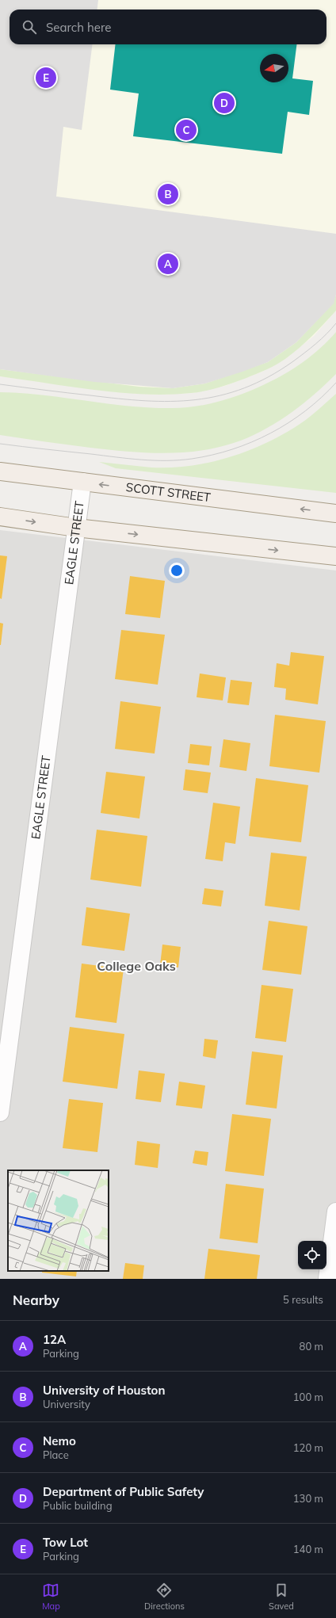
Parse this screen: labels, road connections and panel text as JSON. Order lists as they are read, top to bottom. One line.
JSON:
{"streets":{"main road":["SCOTT STREET"],"street":["EAGLE STREET"]},"crossings":[["SCOTT STREET","EAGLE STREET"]],"districts":["College Oaks"],"north":"left","page":{"search":"Search here","pins":["E","D","C","B","A"],"heading":["Nearby","5 results"],"list":[{"mark":"A","name":"12A","note":"Parking","value":"80 m"},{"mark":"B","name":"University of Houston","note":"University","value":"100 m"},{"mark":"C","name":"Nemo","note":"Place","value":"120 m"},{"mark":"D","name":"Department of Public Safety","note":"Public building","value":"130 m"},{"mark":"E","name":"Tow Lot","note":"Parking","value":"140 m"}],"nav":["Map","Directions","Saved"]}}
